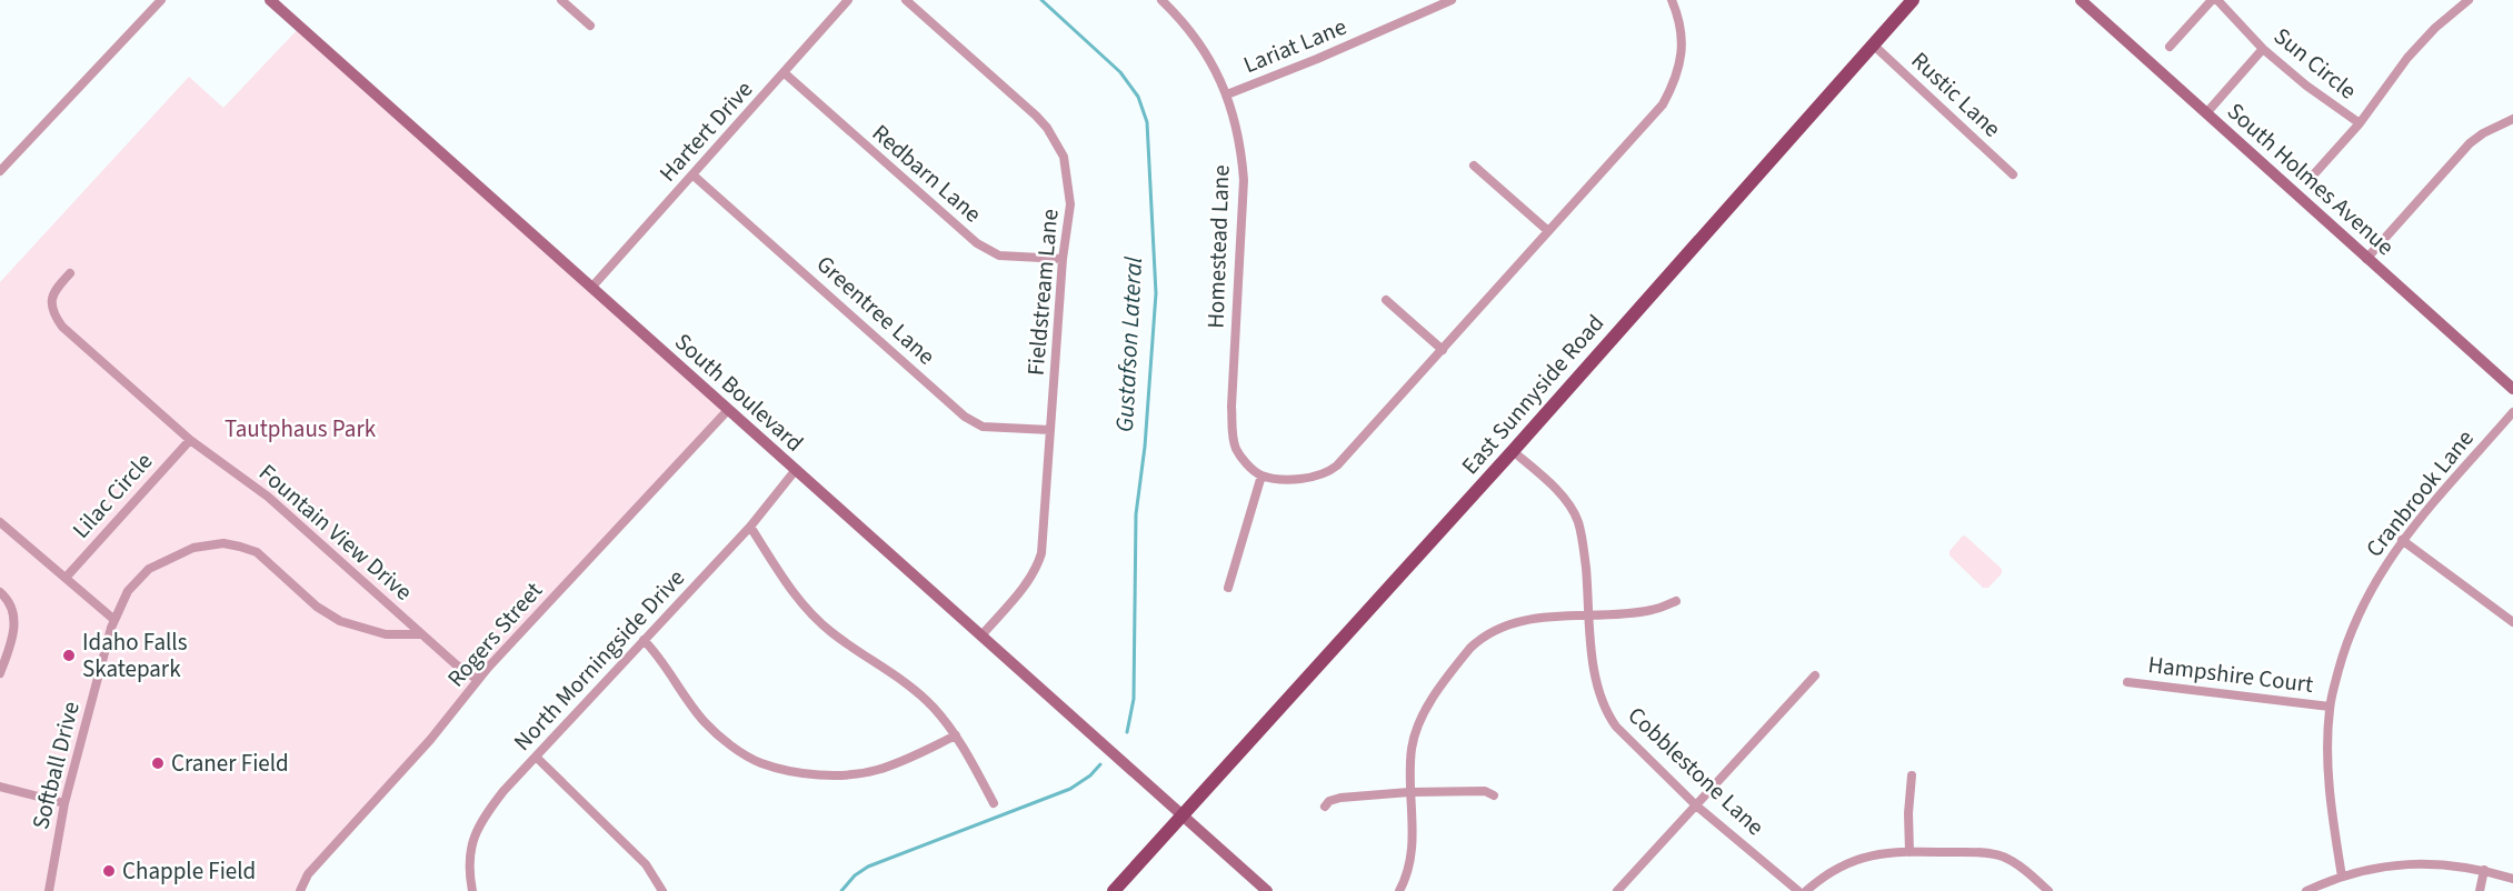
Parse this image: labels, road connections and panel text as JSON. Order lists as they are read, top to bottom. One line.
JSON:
{"streets":{"main road":["East Sunnyside Road"],"street":["Lariat Lane","Sun Circle","Rustic Lane","Hartert Drive","Redbarn Lane","South Holmes Avenue","Homestead Lane","Fieldstream Lane","Greentree Lane","South Boulevard","Cranbrook Lane","Lilac Circle","Fountain View Drive","Rogers Street","North Morningside Drive","Hampshire Court","Softball Drive","Cobblestone Lane"]},"crossings":[["Lariat Lane","Homestead Lane"],["Rustic Lane","East Sunnyside Road"],["Hartert Drive","Redbarn Lane"],["Hartert Drive","Greentree Lane"],["Hartert Drive","South Boulevard"],["Redbarn Lane","Fieldstream Lane"],["Fieldstream Lane","Greentree Lane"],["Fieldstream Lane","South Boulevard"],["South Boulevard","East Sunnyside Road"],["South Boulevard","Rogers Street"],["South Boulevard","North Morningside Drive"],["East Sunnyside Road","Cobblestone Lane"],["Cranbrook Lane","Hampshire Court"],["Lilac Circle","Fountain View Drive"],["Fountain View Drive","Rogers Street"],["Fountain View Drive","Softball Drive"]],"water":["Gustafson Lateral"],"parks":["Tautphaus Park"],"places":["Idaho Falls Skatepark","Craner Field","Chapple Field"]}
